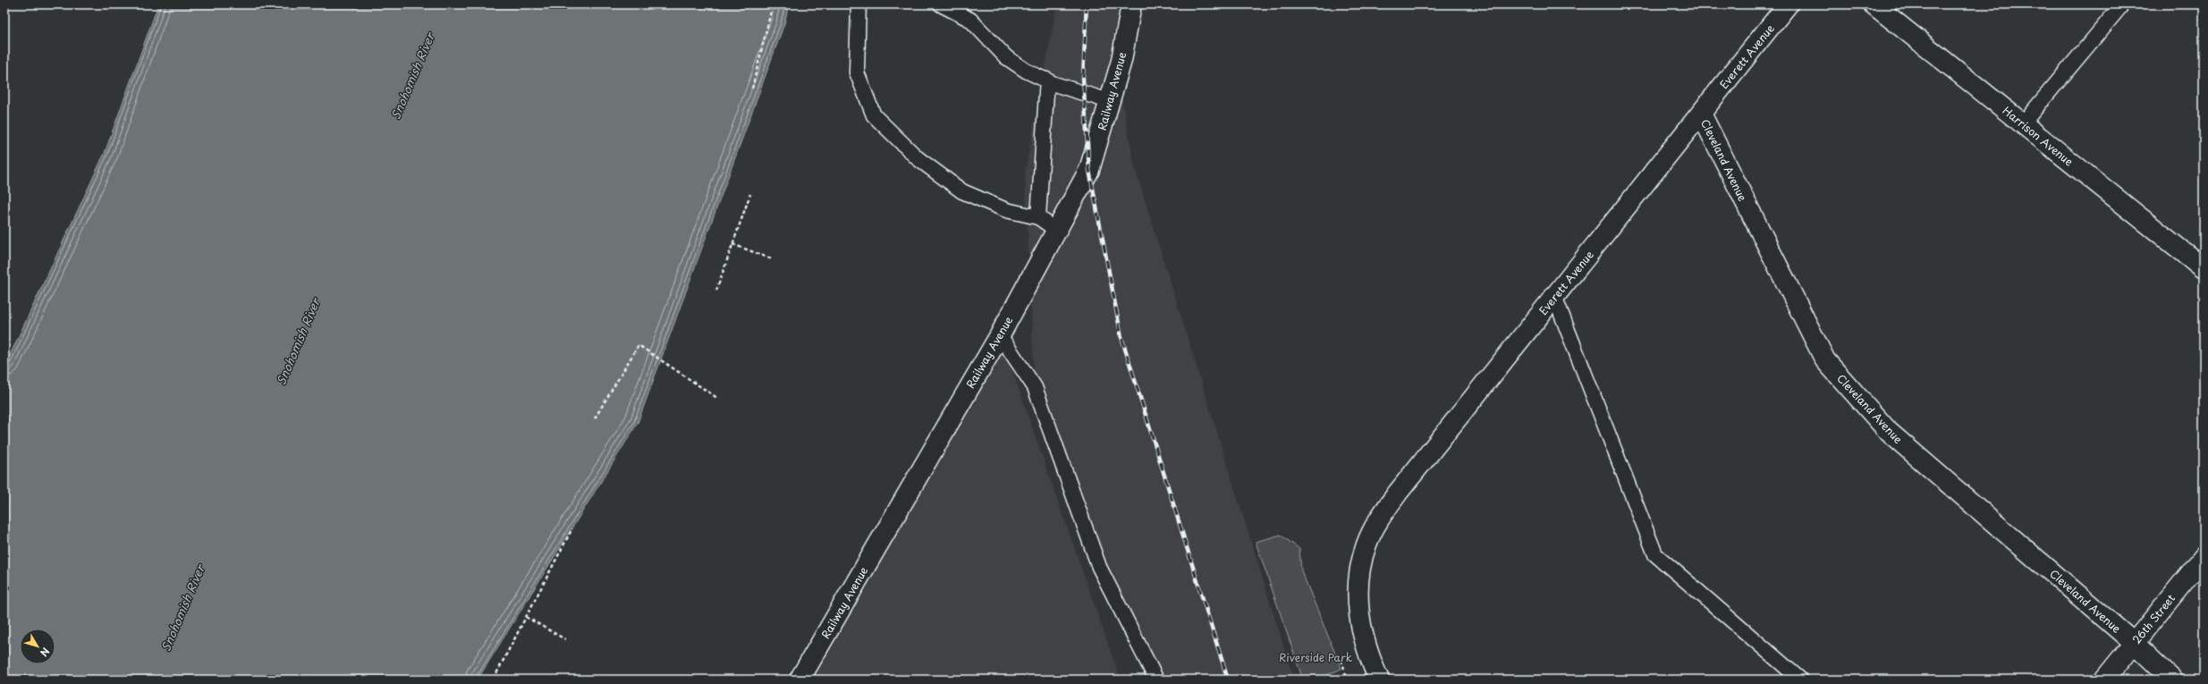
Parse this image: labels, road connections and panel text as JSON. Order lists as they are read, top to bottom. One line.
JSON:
{"streets":{"street":["Everett Avenue","Railway Avenue","Harrison Avenue","Cleveland Avenue","26th Street"]},"crossings":[["Everett Avenue","Cleveland Avenue"],["Cleveland Avenue","26th Street"]],"water":["Snohomish River"],"parks":["Riverside Park"],"north":"bottom right"}
